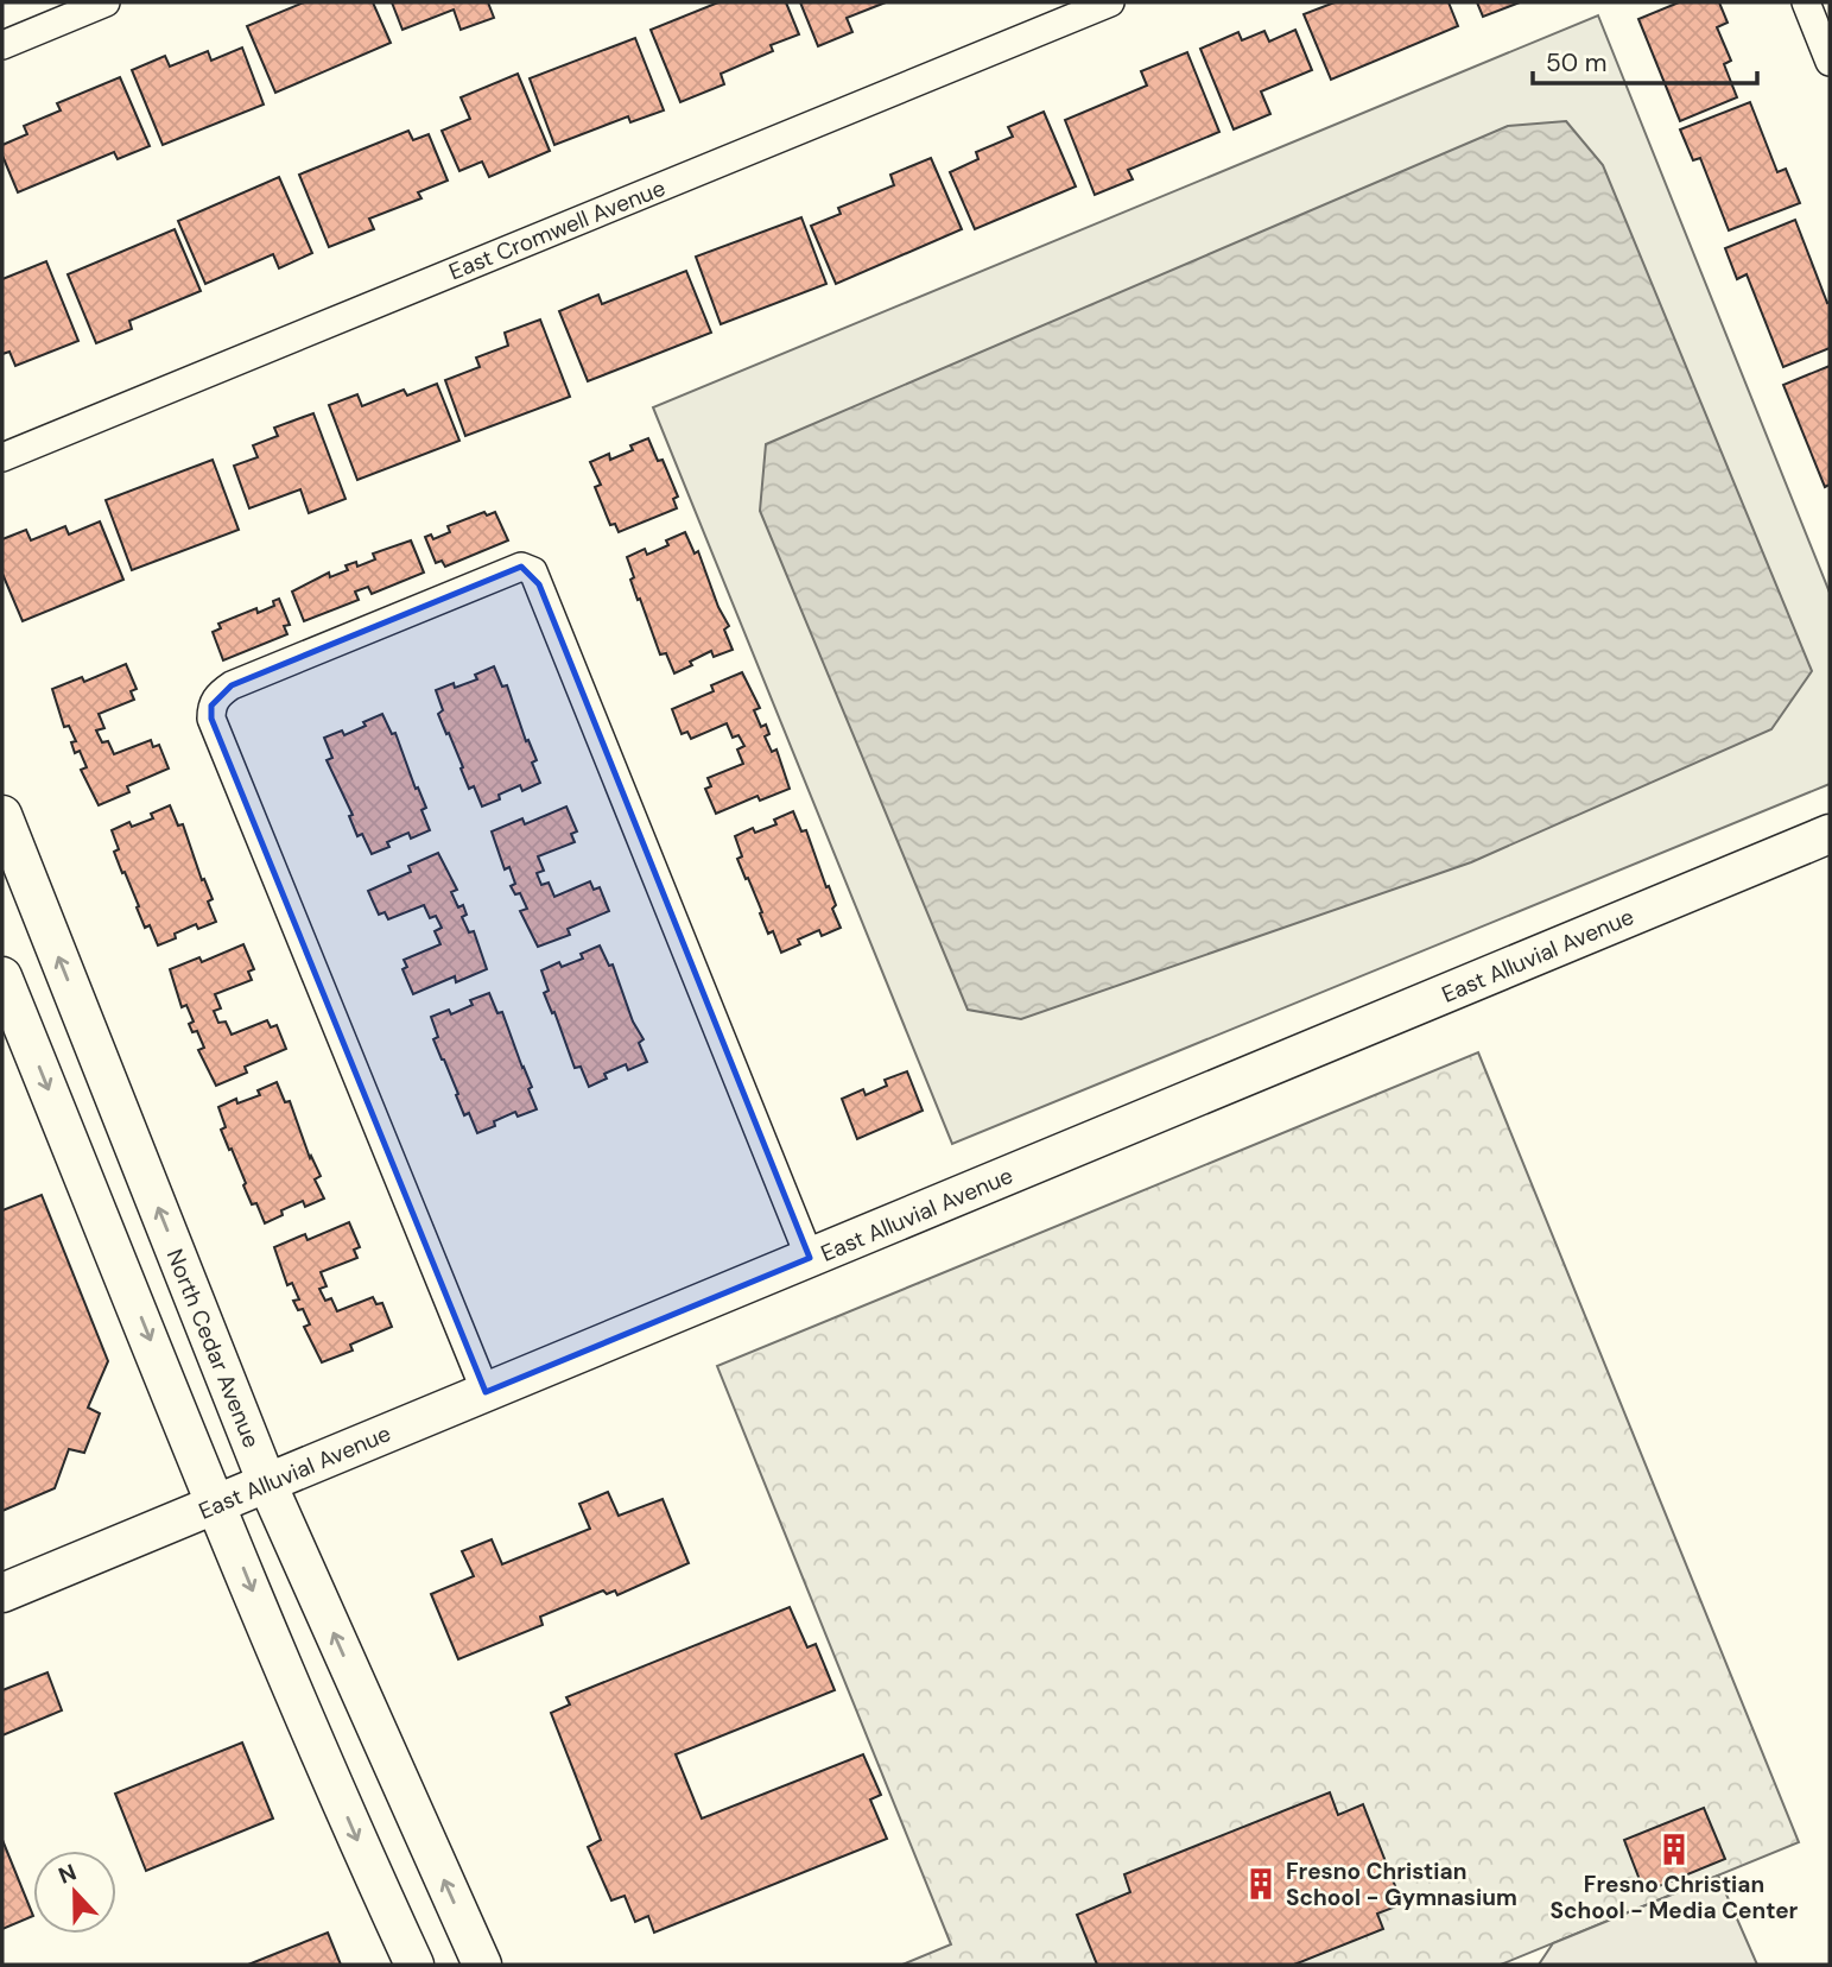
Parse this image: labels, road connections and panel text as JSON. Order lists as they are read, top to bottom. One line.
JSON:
{"streets":{"main road":["East Alluvial Avenue","North Cedar Avenue"],"street":["East Cromwell Avenue"]},"crossings":[["East Alluvial Avenue","North Cedar Avenue"]],"places":{"building":["Fresno Christian School - Media Center","Fresno Christian School - Gymnasium"]},"scale_bar":"50 m","north":"top"}
